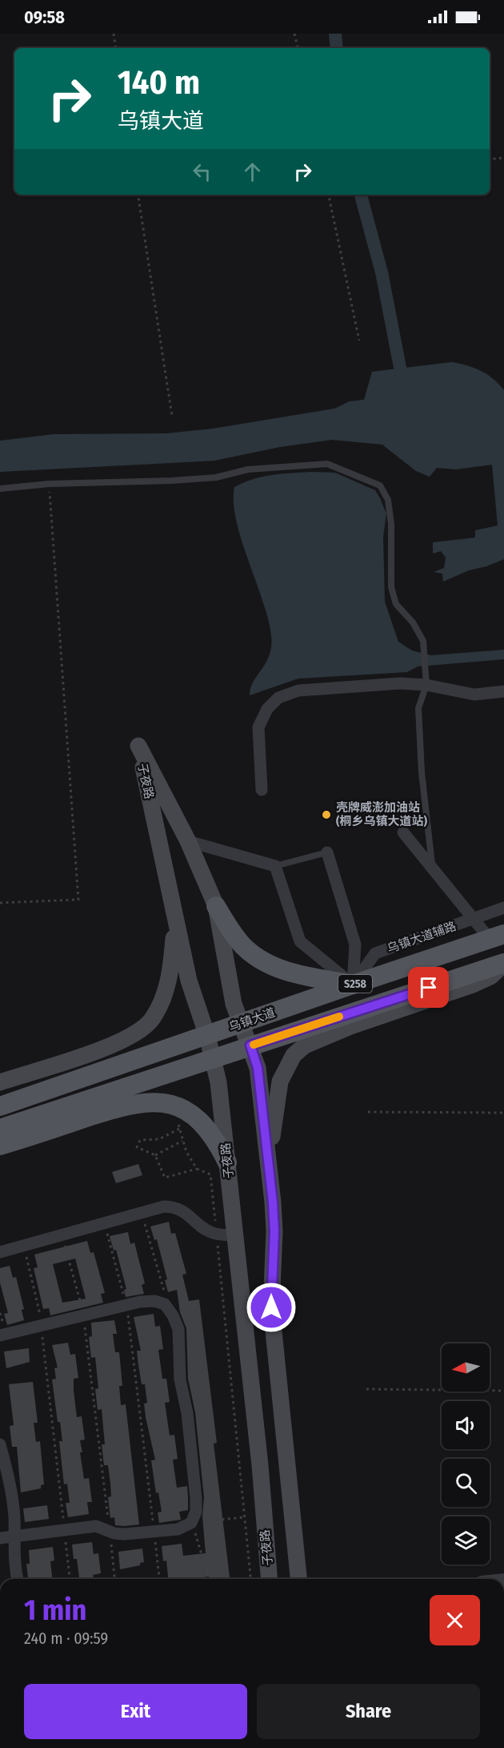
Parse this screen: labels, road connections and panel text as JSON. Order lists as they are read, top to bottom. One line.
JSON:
{"streets":{"main road":["子夜路","S258","乌镇大道"],"street":["乌镇大道辅路"]},"crossings":[["子夜路","乌镇大道"],["乌镇大道辅路","乌镇大道"]],"places":["壳牌威澎加油站 (桐乡乌镇大道站)"],"north":"left","page":{"status":"09:58","turn":["140 m","乌镇大道"],"heading":["1 min","240 m · 09:59"],"buttons":["Exit","Share"]}}
